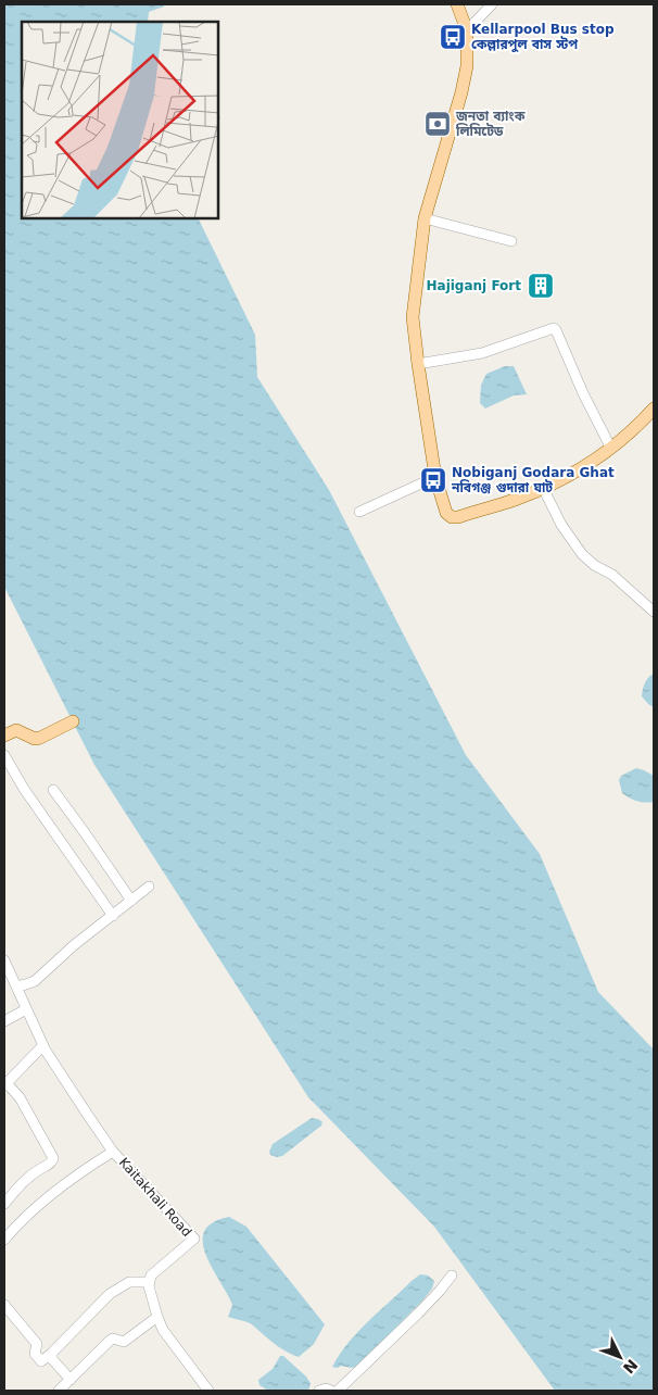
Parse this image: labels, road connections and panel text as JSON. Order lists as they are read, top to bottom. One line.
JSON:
{"streets":{"street":["Kaitakhali Road"]},"places":{"bus stop":["Kellarpool Bus stop কেল্লারপুল বাস স্টপ","Nobiganj Godara Ghat নবিগঞ্জ গুদারা ঘাট"],"bank":["জনতা ব্যাংক লিমিটেড"],"building":["Hajiganj Fort"]},"north":"bottom right"}
